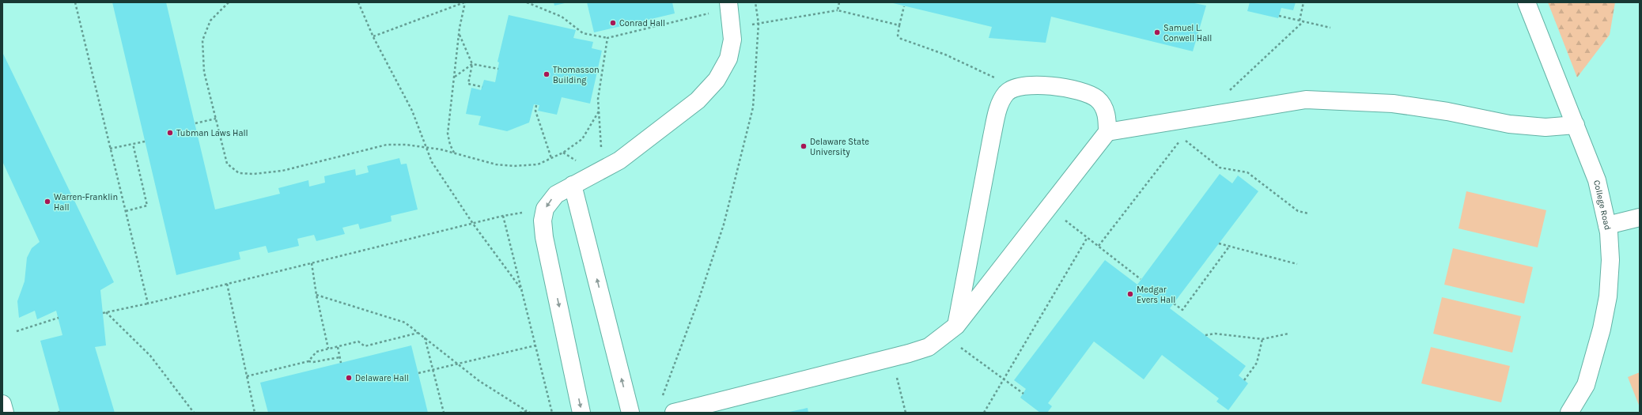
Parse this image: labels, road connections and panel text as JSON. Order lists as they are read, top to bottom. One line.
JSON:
{"streets":{"street":["College Road"]},"places":["Conrad Hall","Samuel L. Conwell Hall","Thomasson Building","Tubman Laws Hall","Delaware State University","Warren-Franklin Hall","Medgar Evers Hall","Delaware Hall"]}
